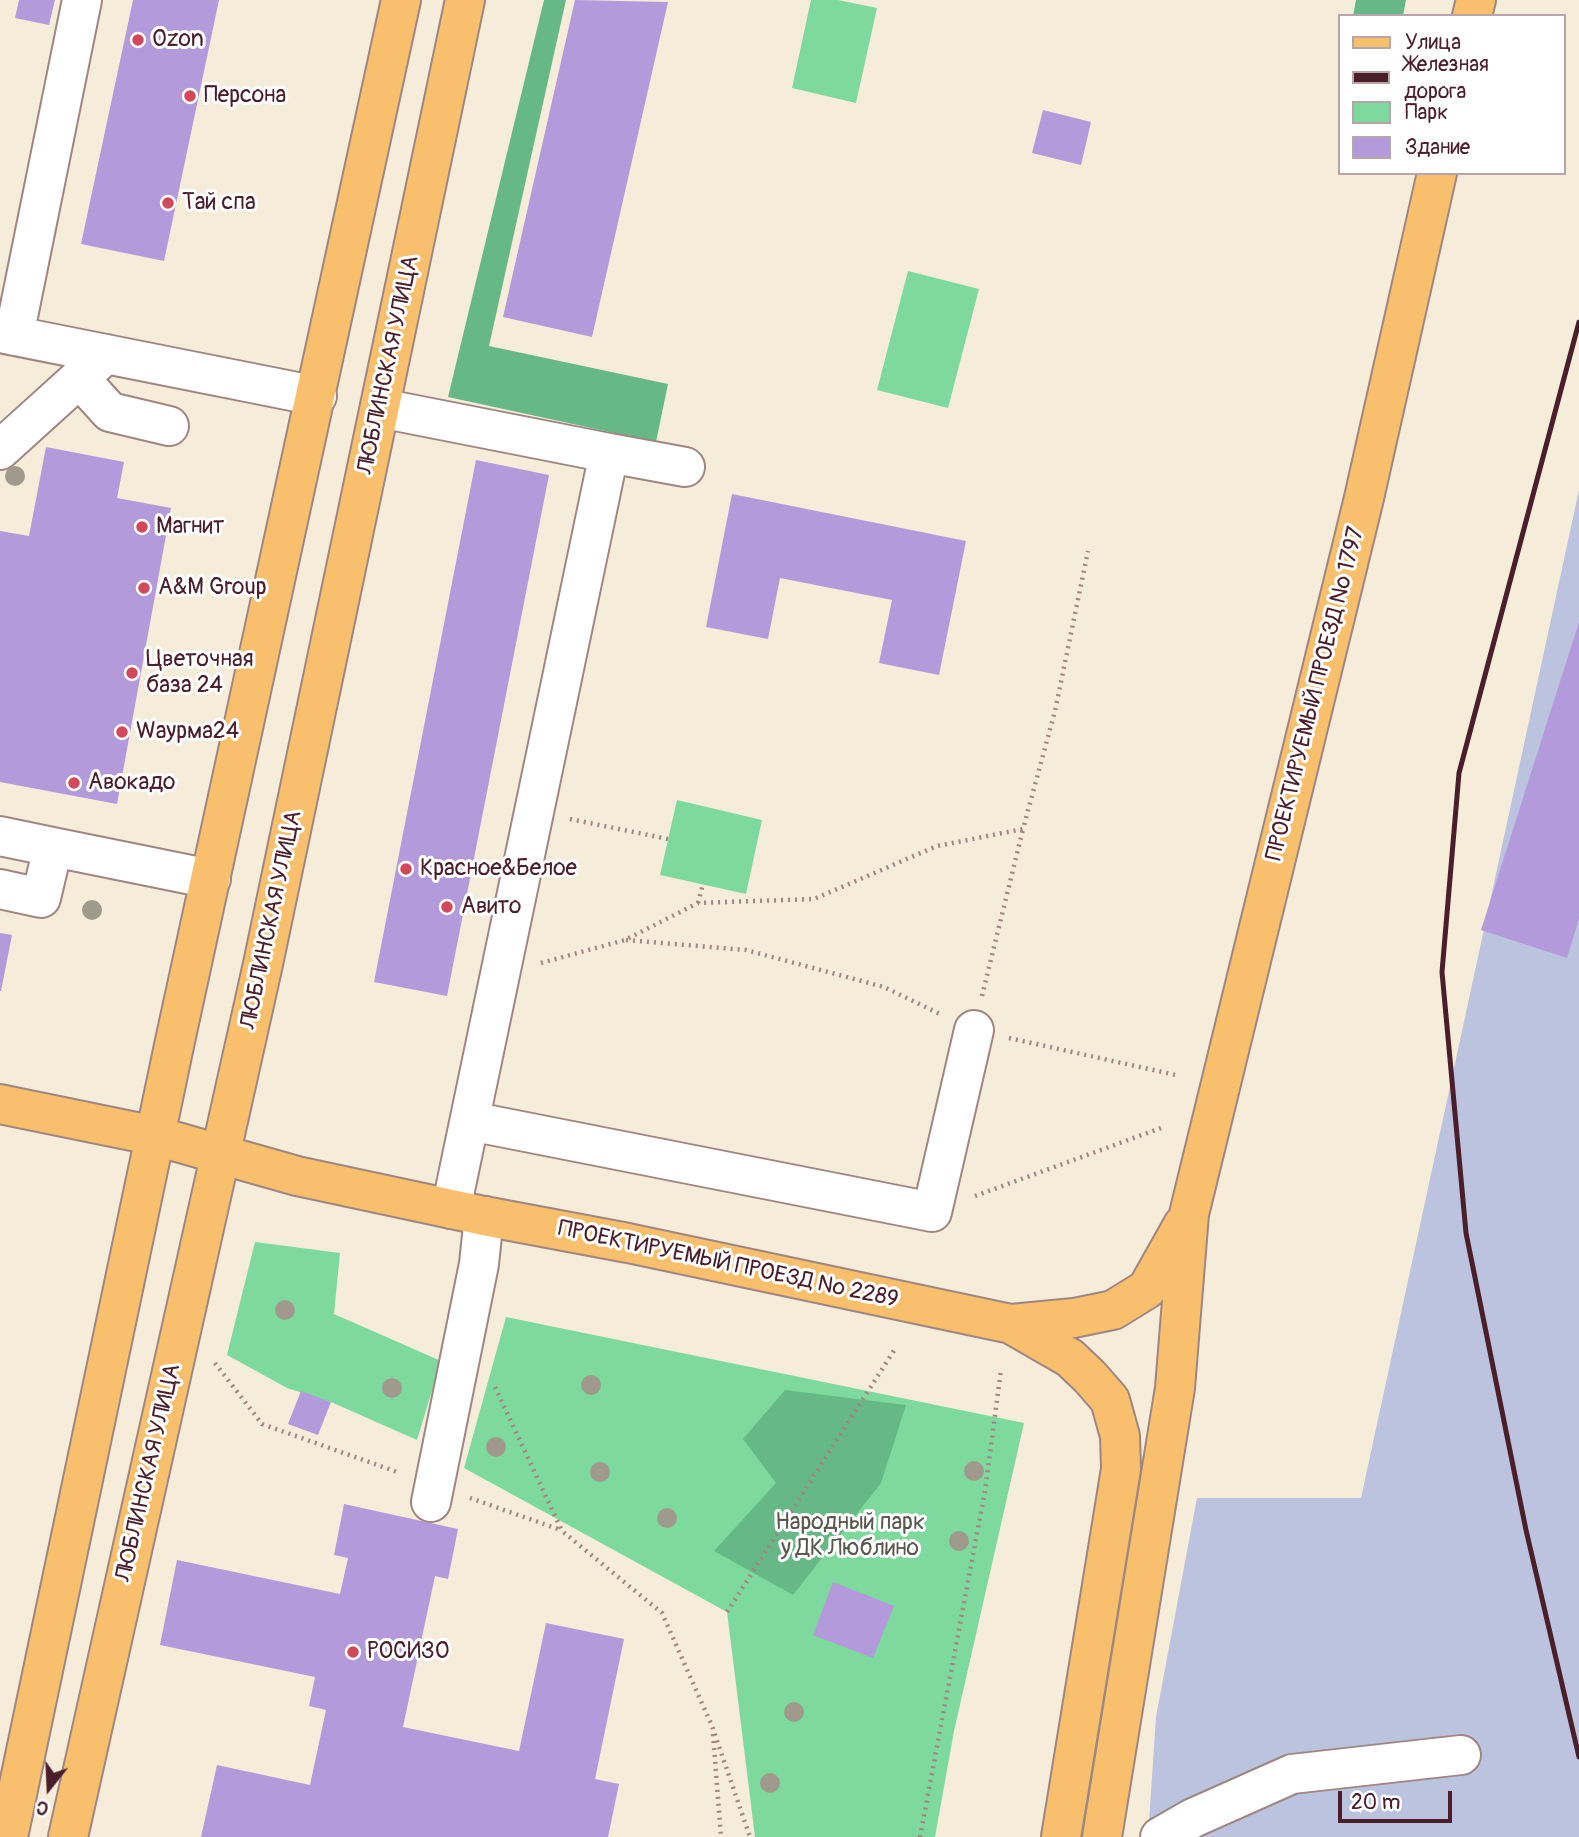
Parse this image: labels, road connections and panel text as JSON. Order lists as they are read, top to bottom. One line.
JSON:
{"streets":{"main road":["ЛЮБЛИНСКАЯ УЛИЦА","ПРОЕКТИРУЕМЫЙ ПРОЕЗД № 1797","ПРОЕКТИРУЕМЫЙ ПРОЕЗД № 2289"]},"crossings":[["ЛЮБЛИНСКАЯ УЛИЦА","ПРОЕКТИРУЕМЫЙ ПРОЕЗД № 2289"],["ПРОЕКТИРУЕМЫЙ ПРОЕЗД № 1797","ПРОЕКТИРУЕМЫЙ ПРОЕЗД № 2289"]],"parks":["Народный парк у ДК Люблино"],"places":["Ozon","Персона","Тай спа","Магнит","A&M Group","Цветочная база 24","Wаурма24","Авокадо","Красное&Белое","Авито","РОСИЗО"],"legend":["Улица","Железная дорога","Парк","Здание"],"scale_bar":"20 m","north":"bottom"}
